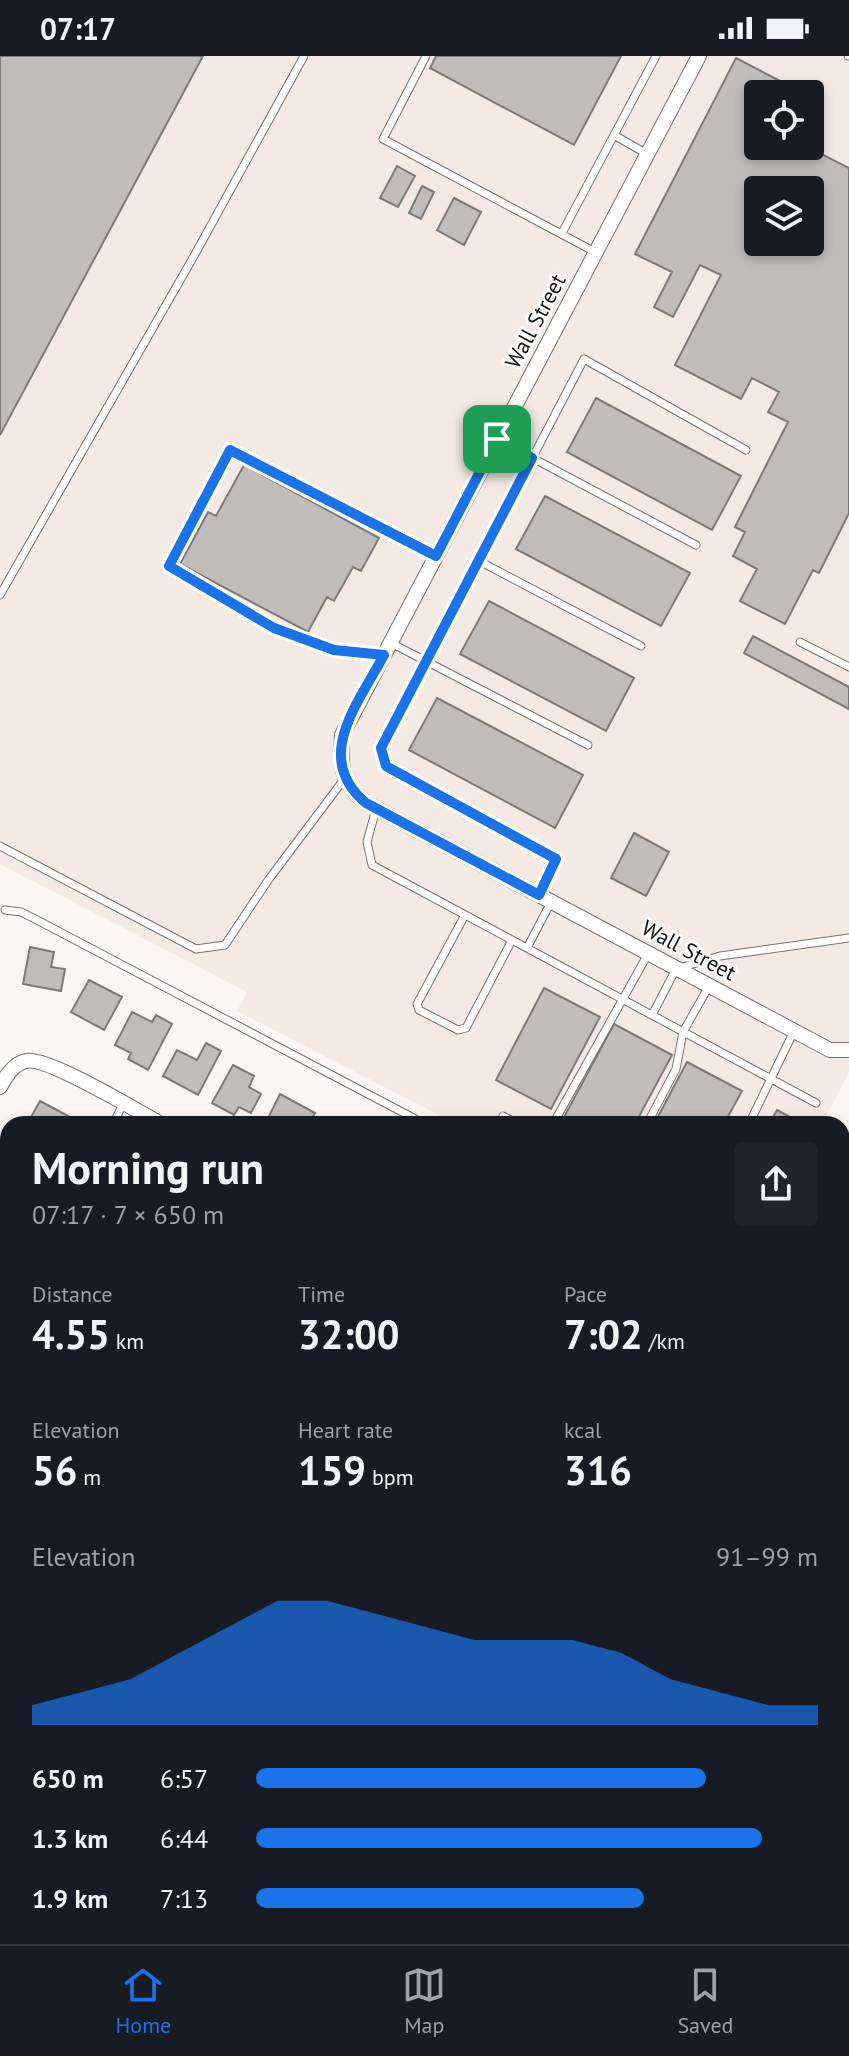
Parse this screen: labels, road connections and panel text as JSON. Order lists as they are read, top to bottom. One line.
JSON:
{"streets":{"street":["Wall Street"]},"page":{"status":"07:17","heading":["Morning run","07:17 · 7 × 650 m"],"stats":[["Distance","4.55 km"],["Time","32:00"],["Pace","7:02 /km"],["Elevation","56 m"],["Heart rate","159 bpm"],["kcal","316"]],"chart":["Elevation","91–99 m"],"list":[{"name":"650 m","note":"6:57"},{"name":"1.3 km","note":"6:44"},{"name":"1.9 km","note":"7:13"}],"tabs":["Home","Map","Saved"]}}
